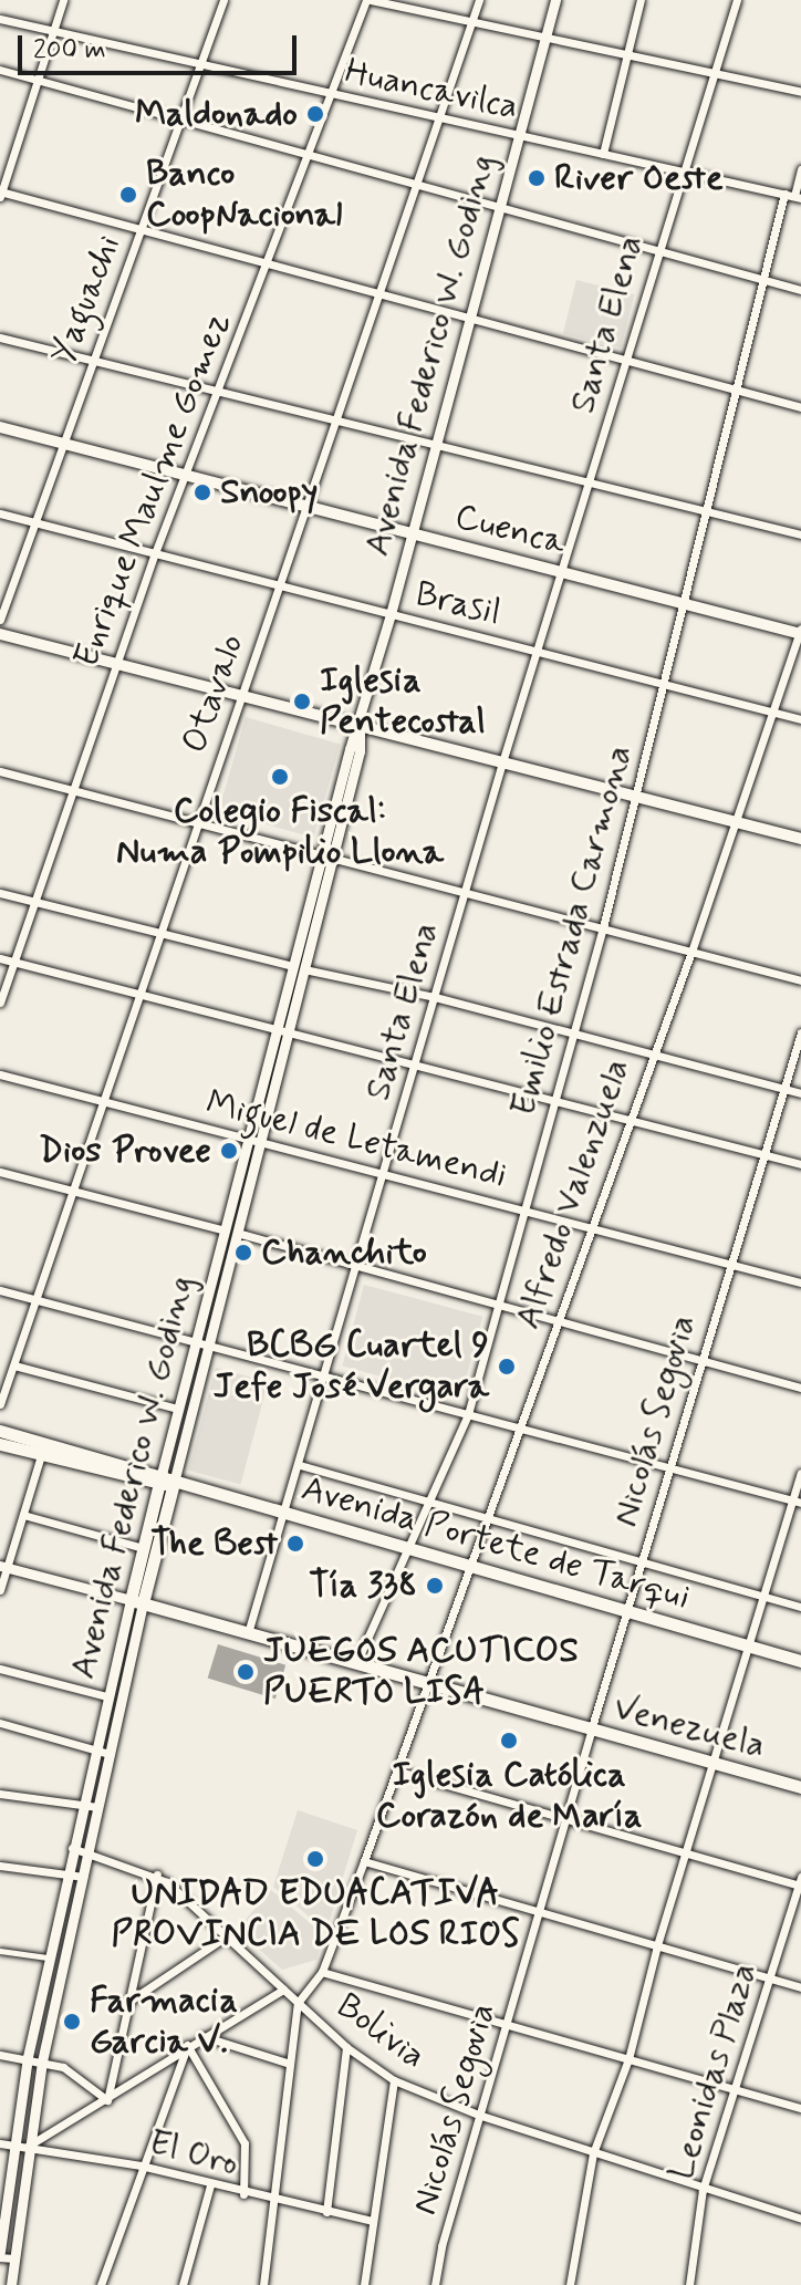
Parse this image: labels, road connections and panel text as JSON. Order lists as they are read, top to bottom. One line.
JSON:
{"streets":{"main road":["Avenida Federico W. Goding","Cuenca","Avenida Portete de Tarqui","Venezuela"],"street":["Huancavilca","Yaguachi","Santa Elena","Enrique Maulme Gomez","Brasil","Otavalo","Emilio Estrada Carmona","Miguel de Letamendi","Alfredo Valenzuela","Nicolás Segovia","Bolivia","Leonidas Plaza","El Oro"]},"crossings":[["Huancavilca","Yaguachi"],["Huancavilca","Santa Elena"],["Huancavilca","Avenida Federico W. Goding"],["Huancavilca","Enrique Maulme Gomez"],["Huancavilca","Otavalo"],["Huancavilca","Emilio Estrada Carmona"],["Yaguachi","Cuenca"],["Yaguachi","Brasil"],["Santa Elena","Cuenca"],["Santa Elena","Brasil"],["Santa Elena","Miguel de Letamendi"],["Santa Elena","Avenida Portete de Tarqui"],["Santa Elena","Venezuela"],["Avenida Federico W. Goding","Cuenca"],["Avenida Federico W. Goding","Brasil"],["Avenida Federico W. Goding","Miguel de Letamendi"],["Avenida Federico W. Goding","Avenida Portete de Tarqui"],["Avenida Federico W. Goding","Venezuela"],["Avenida Federico W. Goding","Bolivia"],["Avenida Federico W. Goding","El Oro"],["Enrique Maulme Gomez","Cuenca"],["Enrique Maulme Gomez","Brasil"],["Cuenca","Otavalo"],["Cuenca","Emilio Estrada Carmona"],["Cuenca","Alfredo Valenzuela"],["Brasil","Otavalo"],["Brasil","Emilio Estrada Carmona"],["Brasil","Alfredo Valenzuela"],["Otavalo","Miguel de Letamendi"],["Emilio Estrada Carmona","Miguel de Letamendi"],["Emilio Estrada Carmona","Avenida Portete de Tarqui"],["Emilio Estrada Carmona","Venezuela"],["Miguel de Letamendi","Alfredo Valenzuela"],["Miguel de Letamendi","Nicolás Segovia"],["Alfredo Valenzuela","Avenida Portete de Tarqui"],["Alfredo Valenzuela","Venezuela"],["Alfredo Valenzuela","Bolivia"],["Alfredo Valenzuela","El Oro"],["Nicolás Segovia","Avenida Portete de Tarqui"],["Nicolás Segovia","Venezuela"],["Nicolás Segovia","Bolivia"],["Bolivia","Leonidas Plaza"]],"places":["Maldonado","River Oeste","Banco CoopNacional","Snoopy","Iglesia Pentecostal","Colegio Fiscal: Numa Pompilio Llona","Dios Provee","Chanchito","BCBG Cuartel 9 Jefe José Vergara","The Best","Tía 338","JUEGOS ACUTICOS PUERTO LISA","Iglesia Católica Corazón de María","UNIDAD EDUACATIVA PROVINCIA DE LOS RIOS","Farmacia Garcia V."],"scale_bar":"200 m"}
